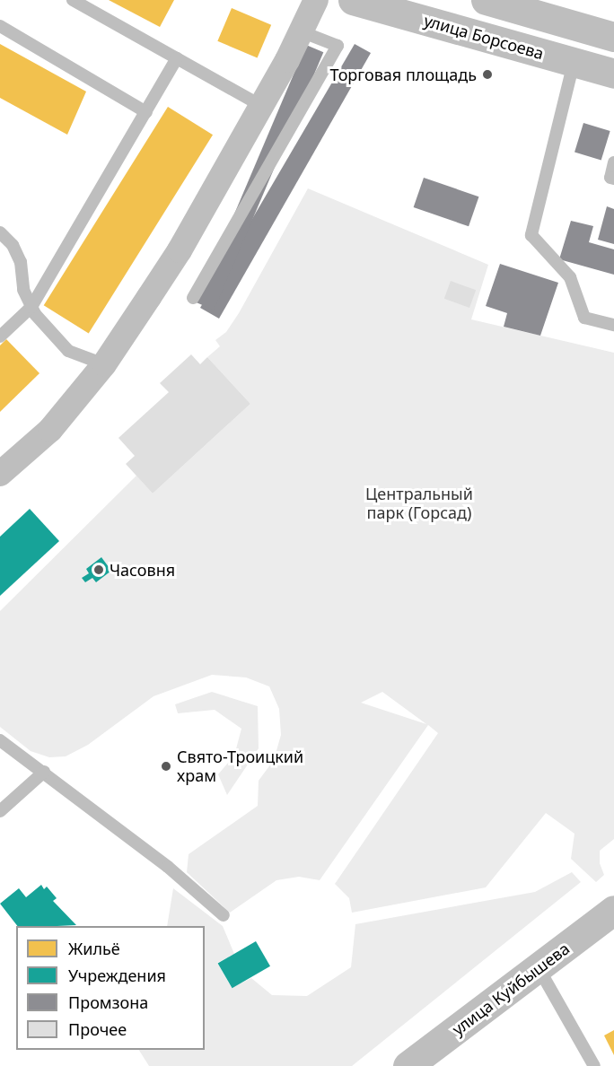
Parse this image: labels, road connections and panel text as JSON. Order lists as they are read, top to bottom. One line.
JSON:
{"streets":{"main road":["улица Борсоева","улица Куйбышева"]},"parks":["Центральный парк (Горсад)"],"places":["Торговая площадь","Часовня","Свято-Троицкий храм"],"legend":["Жильё","Учреждения","Промзона","Прочее"]}
